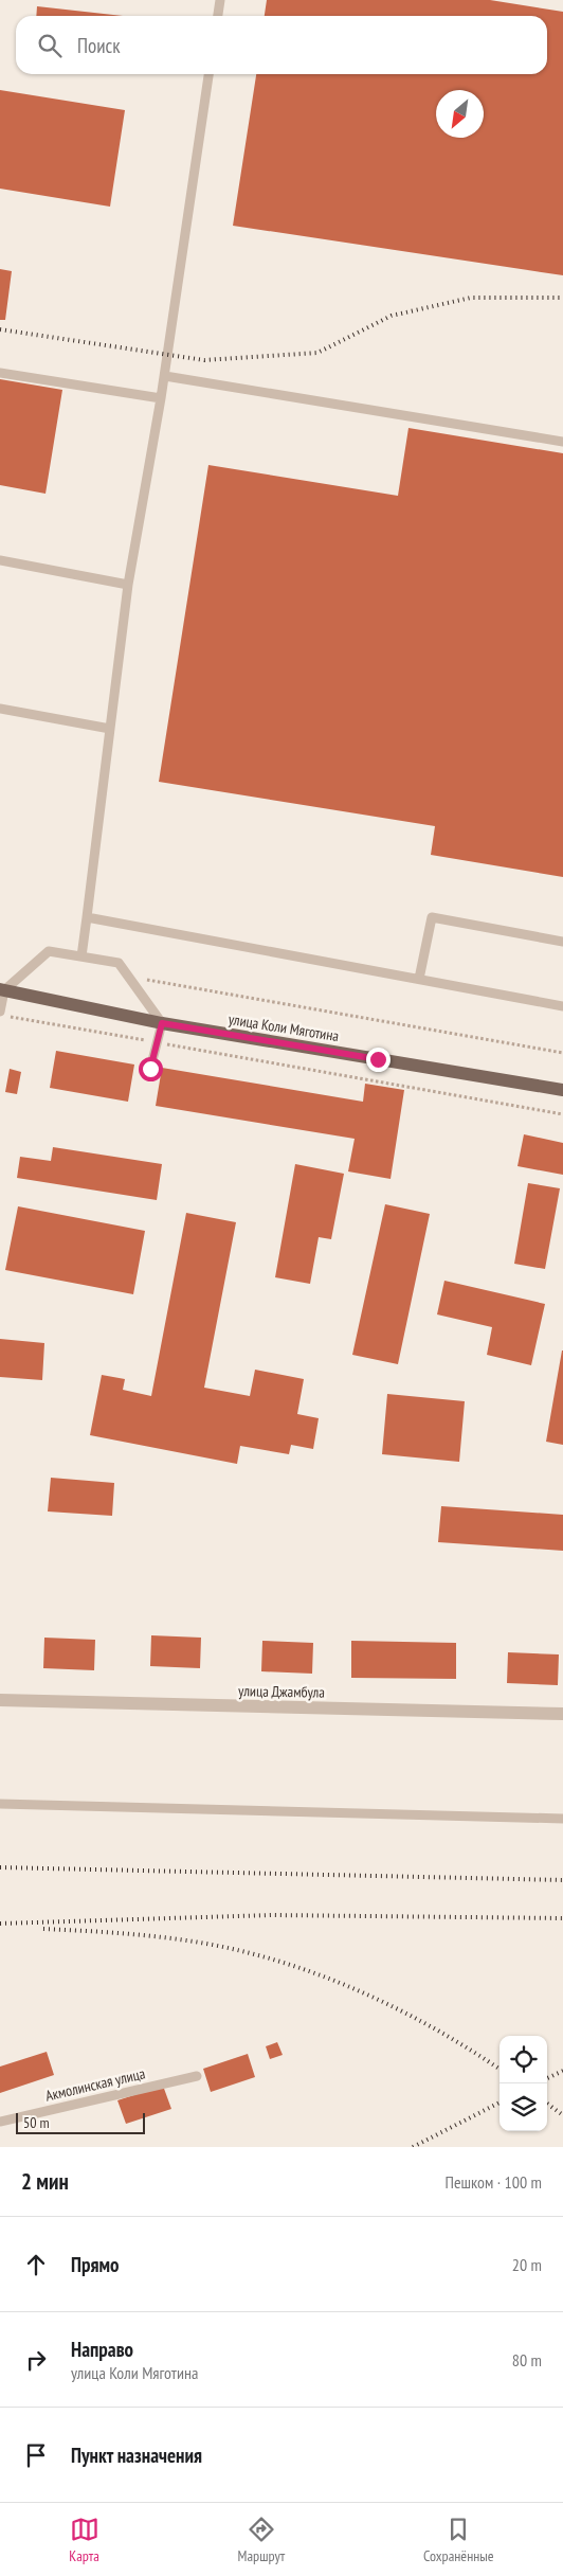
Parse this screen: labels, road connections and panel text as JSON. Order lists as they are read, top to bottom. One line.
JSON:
{"streets":{"main road":["улица Коли Мяготина"],"street":["улица Джамбула"],"lane":["Акмолинская улица"]},"scale_bar":"50 m","north":"bottom left","page":{"search":"Поиск","scale":"50 m","heading":["2 мин","Пешком · 100 m"],"list":[["Прямо","20 m"],["Направо","улица Коли Мяготина","80 m"],"Пункт назначения"],"nav":["Карта","Маршрут","Сохранённые"]}}
